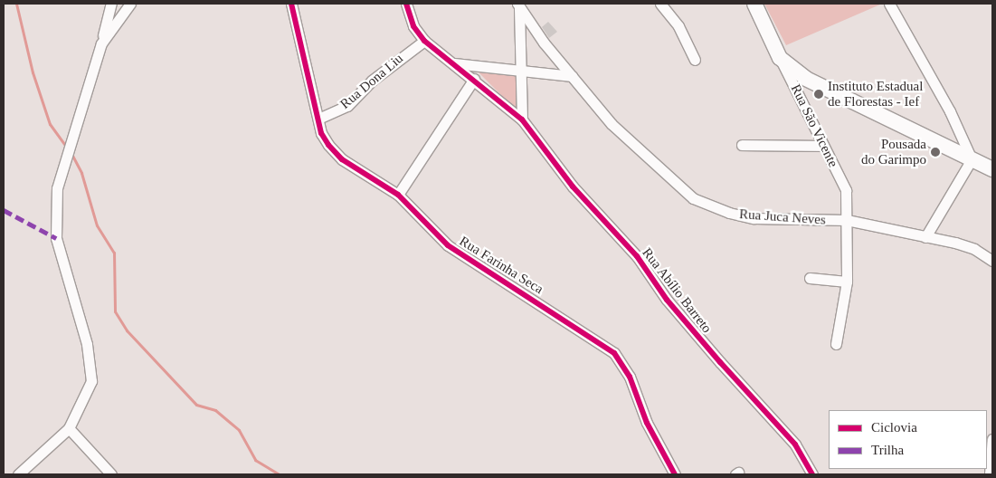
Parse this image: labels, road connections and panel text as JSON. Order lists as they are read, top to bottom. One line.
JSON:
{"streets":{"street":["Rua Dona Liu","Rua São Vicente","Rua Juca Neves","Rua Farinha Seca","Rua Abílio Barreto"]},"crossings":[["Rua Dona Liu","Rua Farinha Seca"],["Rua Dona Liu","Rua Abílio Barreto"],["Rua São Vicente","Rua Juca Neves"]],"places":["Instituto Estadual de Florestas - Ief","Pousada do Garimpo"],"legend":["Ciclovia","Trilha"]}
